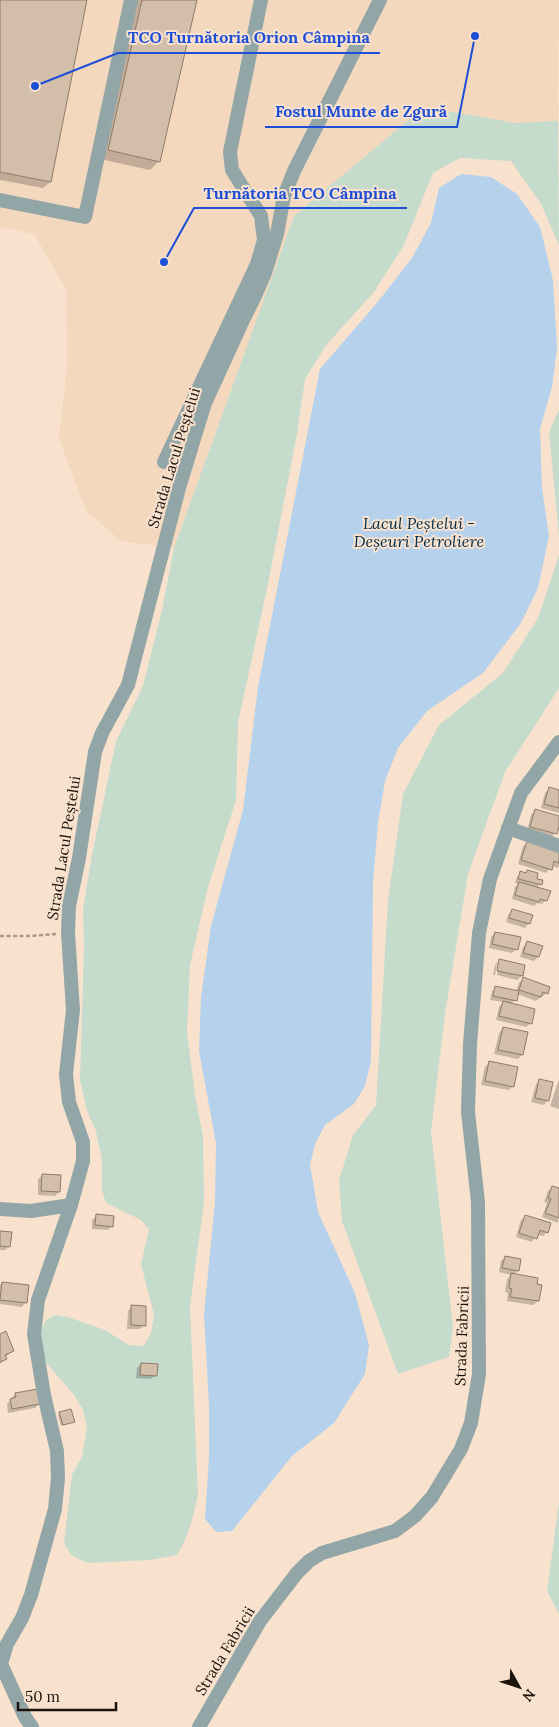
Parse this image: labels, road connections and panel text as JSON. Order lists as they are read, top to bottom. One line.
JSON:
{"streets":{"street":["Strada Lacul Peștelui","Strada Fabricii"]},"water":["Lacul Peștelui - Deșeuri Petroliere"],"places":["Fostul Munte de Zgură","TCO Turnătoria Orion Câmpina","Turnătoria TCO Câmpina"],"scale_bar":"50 m","north":"bottom right"}
